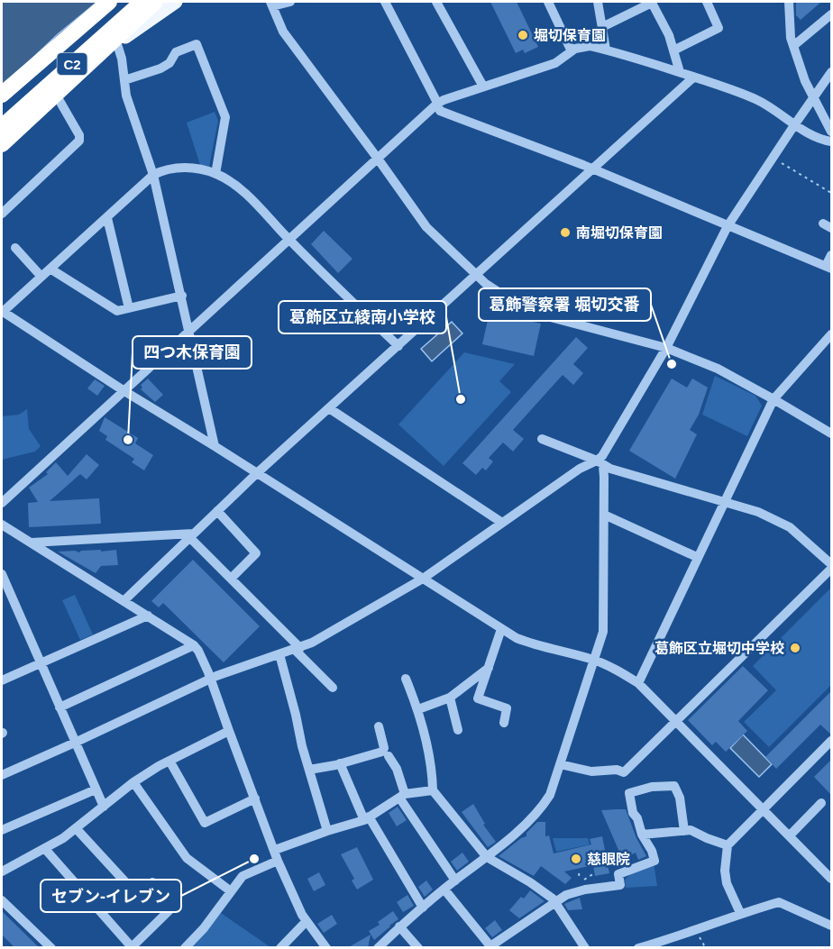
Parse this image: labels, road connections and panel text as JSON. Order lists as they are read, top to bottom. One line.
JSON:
{"streets":{"highway":["C2"]},"places":["堀切保育園","南堀切保育園","葛飾警察署 堀切交番","葛飾区立綾南小学校","四つ木保育園","葛飾区立堀切中学校","セブン-イレブン","慈眼院"]}
